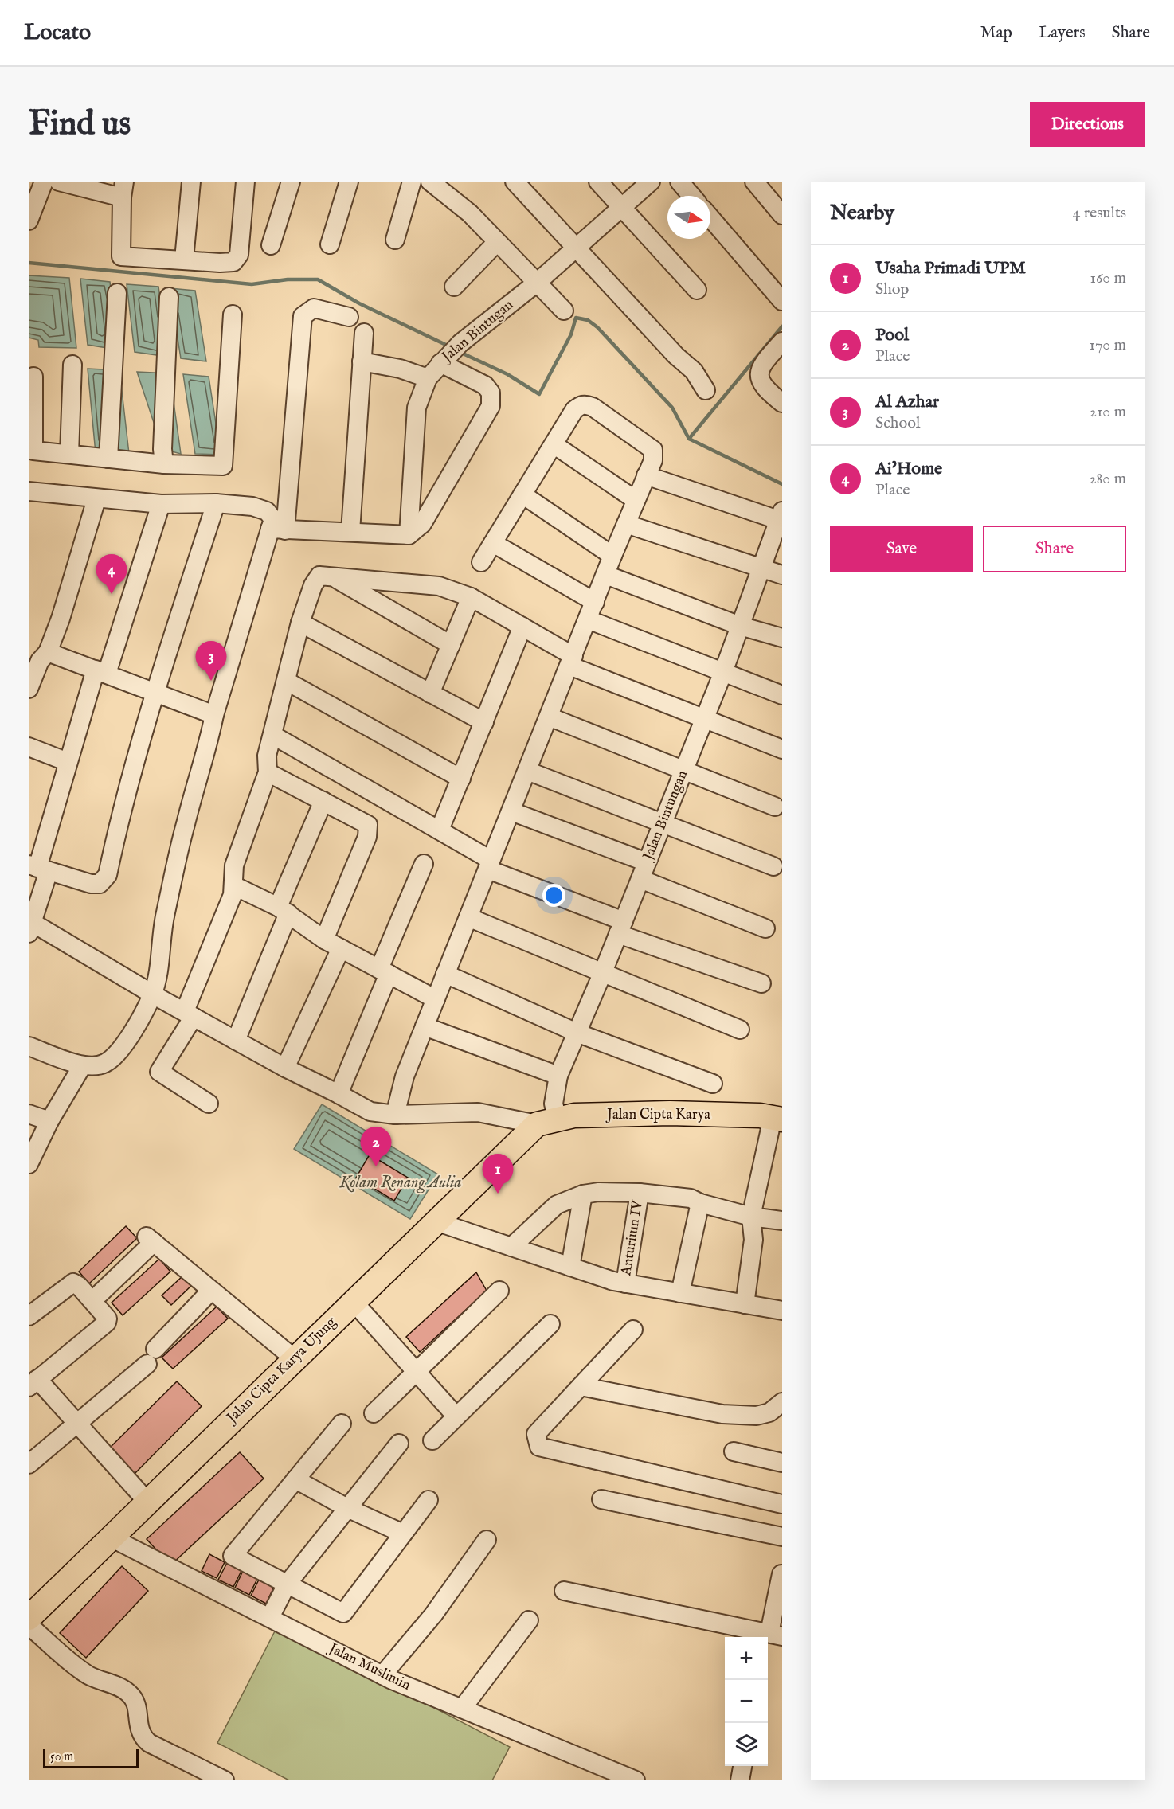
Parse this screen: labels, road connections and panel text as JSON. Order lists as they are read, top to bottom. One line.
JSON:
{"streets":{"main road":["Jalan Cipta Karya","Jalan Cipta Karya Ujung"],"street":["Jalan Bintugan","Jalan Bintungan","Anturium IV","Jalan Muslimin"]},"crossings":[["Jalan Bintungan","Jalan Cipta Karya"],["Jalan Bintungan","Jalan Cipta Karya Ujung"],["Jalan Cipta Karya","Jalan Cipta Karya Ujung"],["Jalan Cipta Karya Ujung","Jalan Muslimin"]],"water":["Kolam Renang Aulia"],"scale_bar":"50 m","north":"right","page":{"header":"Locato","nav":["Map","Layers","Share"],"buttons":["Directions",["Save","Share"]],"title":"Find us","heading":["Nearby","4 results"],"list":[{"mark":"1","name":"Usaha Primadi UPM","note":"Shop","value":"160 m"},{"mark":"2","name":"Pool","note":"Place","value":"170 m"},{"mark":"3","name":"Al Azhar","note":"School","value":"210 m"},{"mark":"4","name":"Ai'Home","note":"Place","value":"280 m"}],"pins":["4","3","2","1"],"map_buttons":["+","−"],"scale":"50 m"}}
